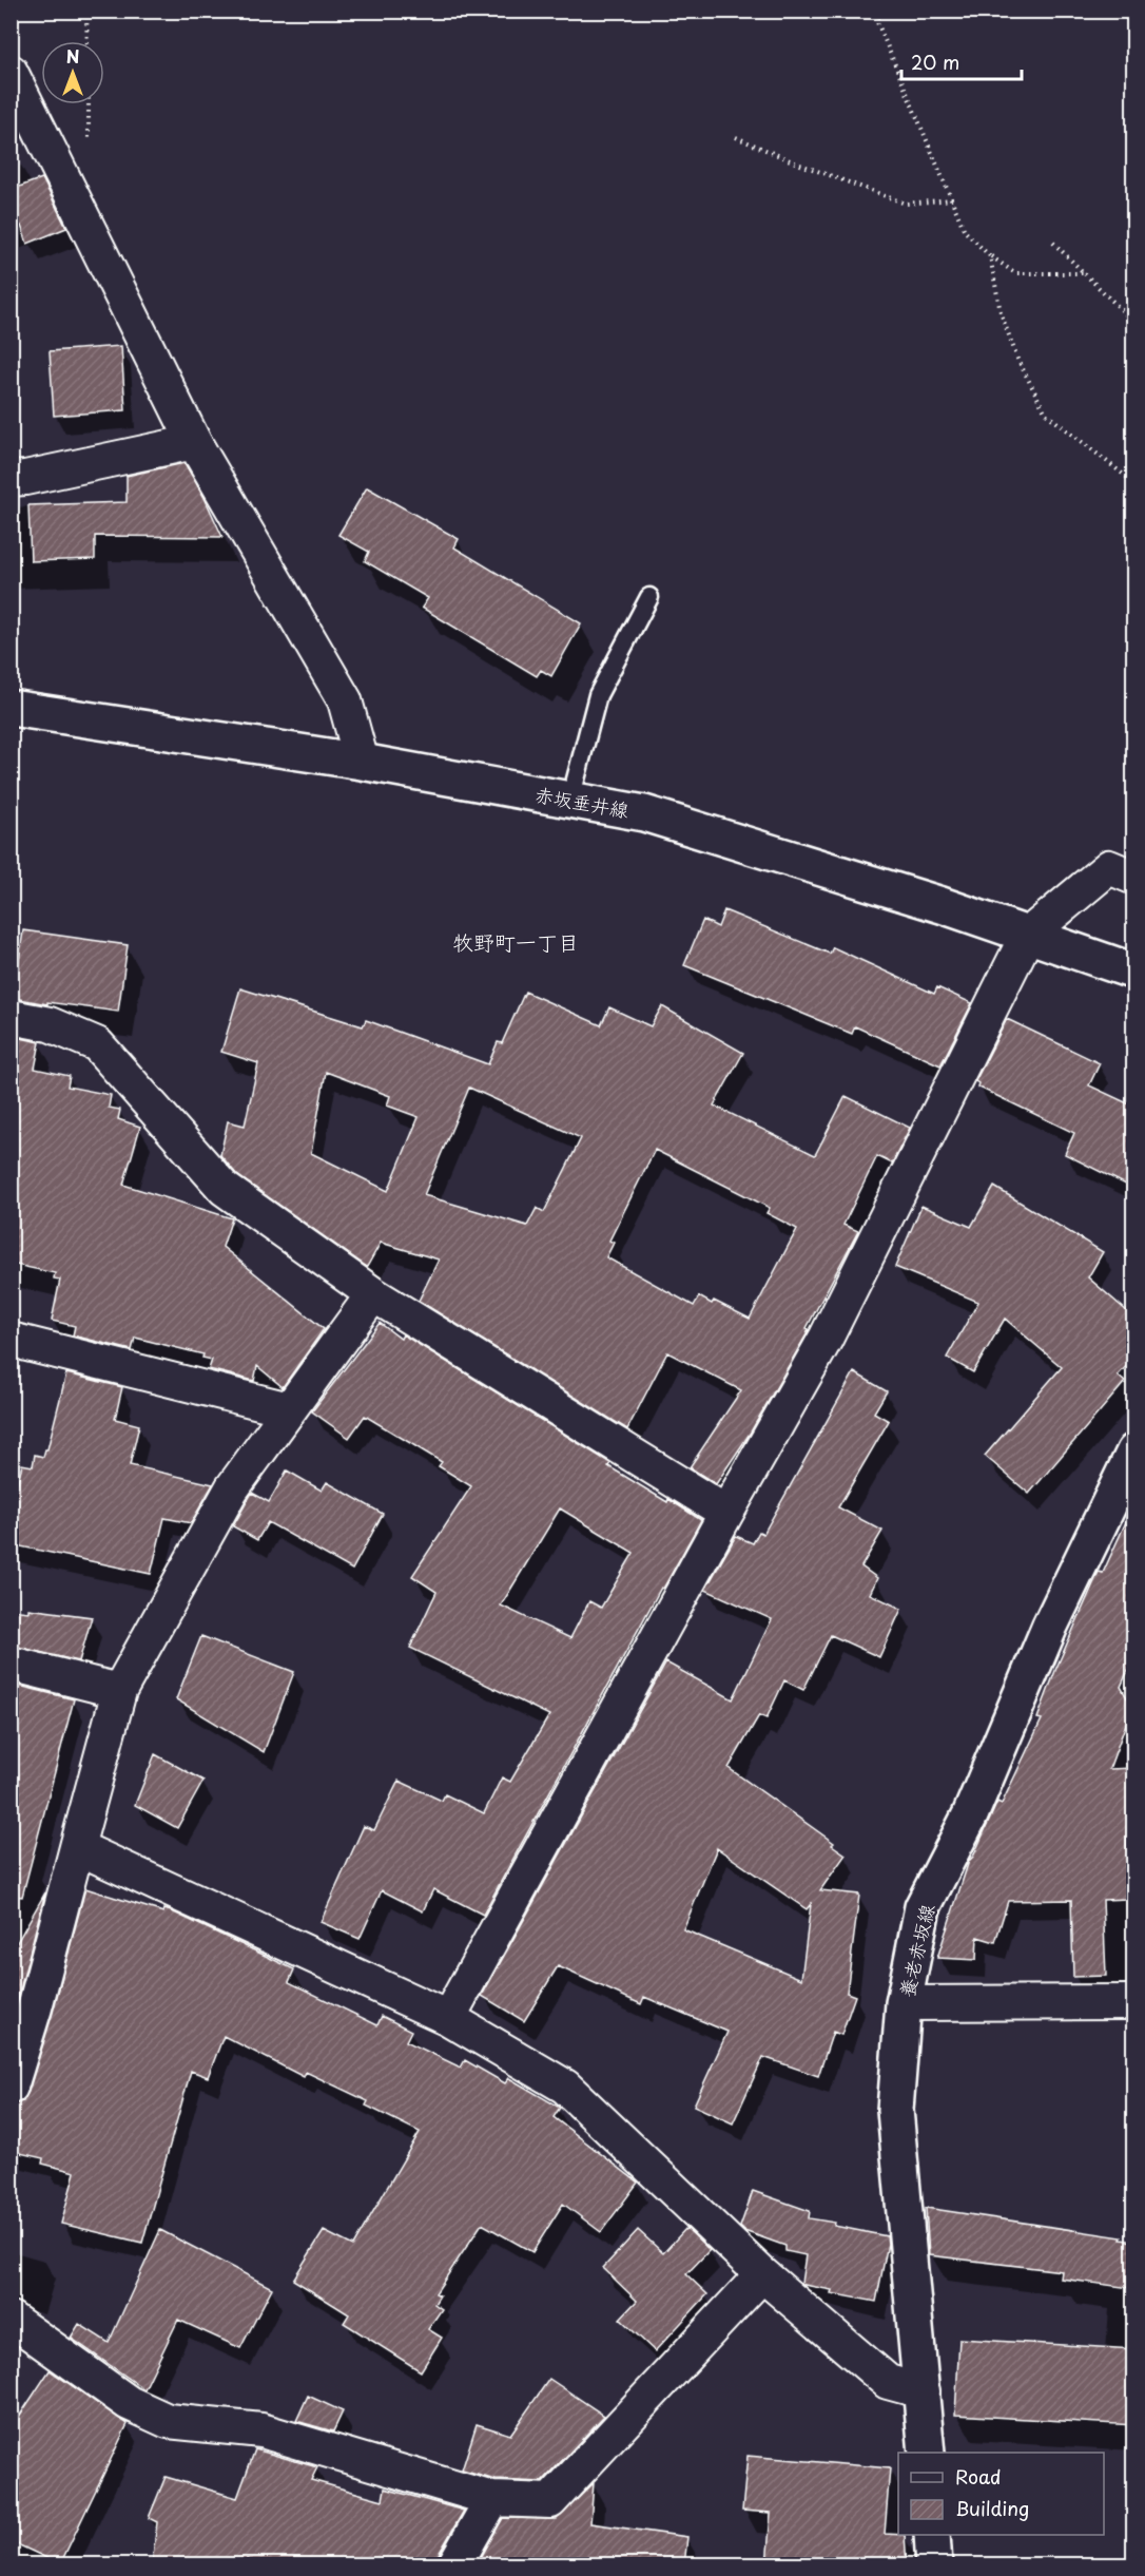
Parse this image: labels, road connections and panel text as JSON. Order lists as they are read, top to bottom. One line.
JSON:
{"streets":{"main road":["赤坂垂井線","養老赤坂線"]},"districts":["牧野町一丁目"],"legend":["Road","Building"],"scale_bar":"20 m","north":"top"}
